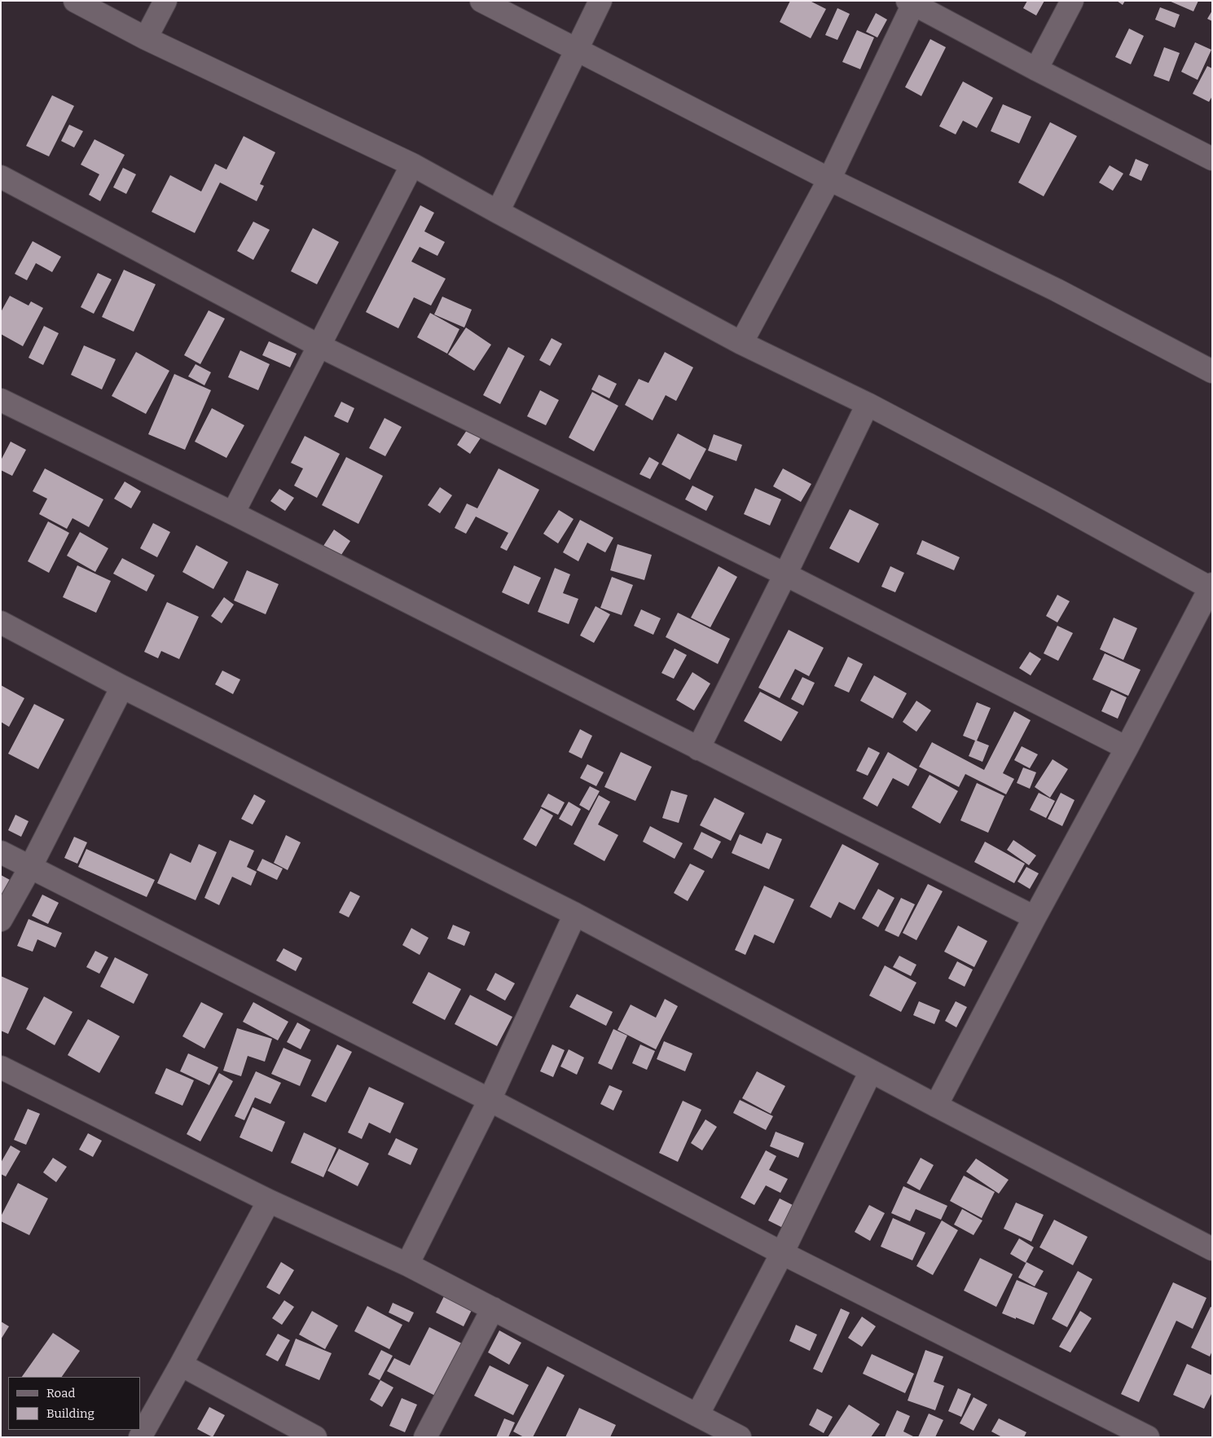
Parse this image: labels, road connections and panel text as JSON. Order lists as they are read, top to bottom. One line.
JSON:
{"legend":["Road","Building"]}
